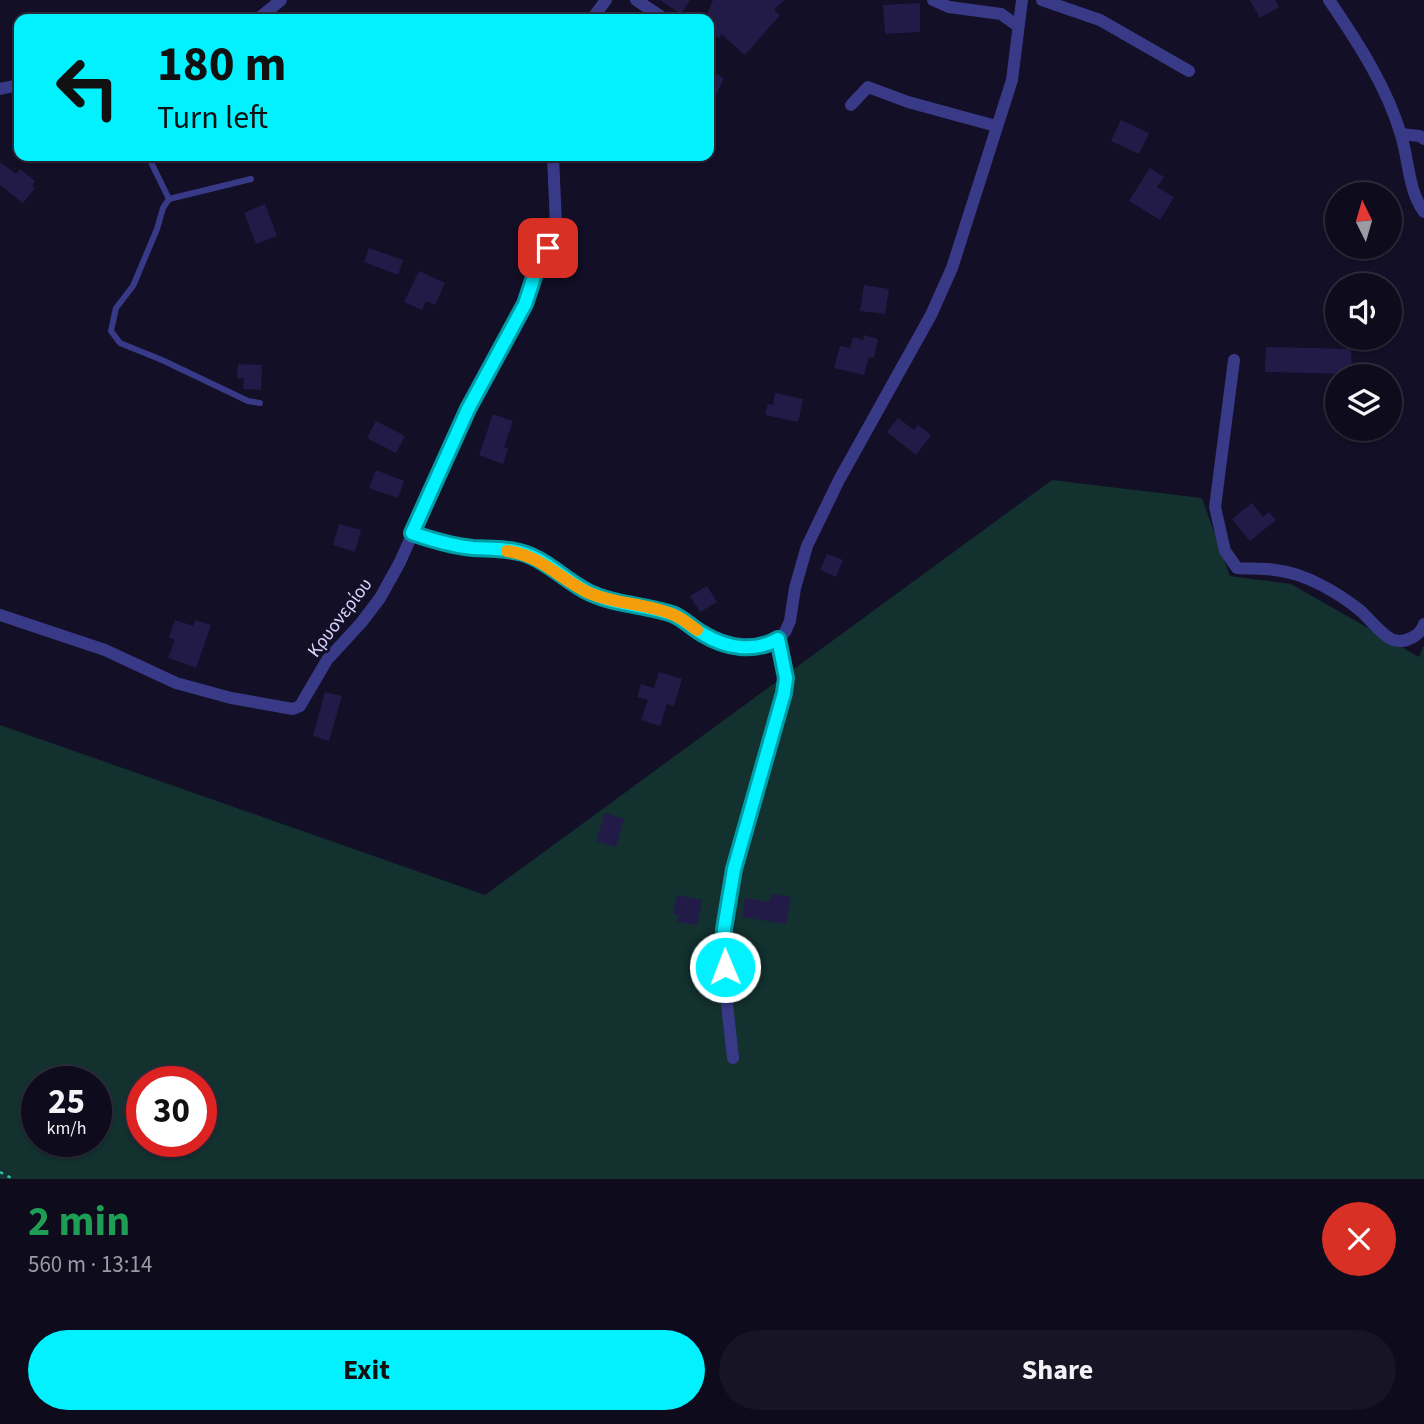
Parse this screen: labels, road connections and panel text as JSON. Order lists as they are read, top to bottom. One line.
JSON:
{"streets":{"street":["Κρυονερίου"]},"north":"top","page":{"turn":["180 m","Turn left"],"speed":"25 km/h","limit":"30","heading":["2 min","560 m · 13:14"],"buttons":["Exit","Share"]}}
